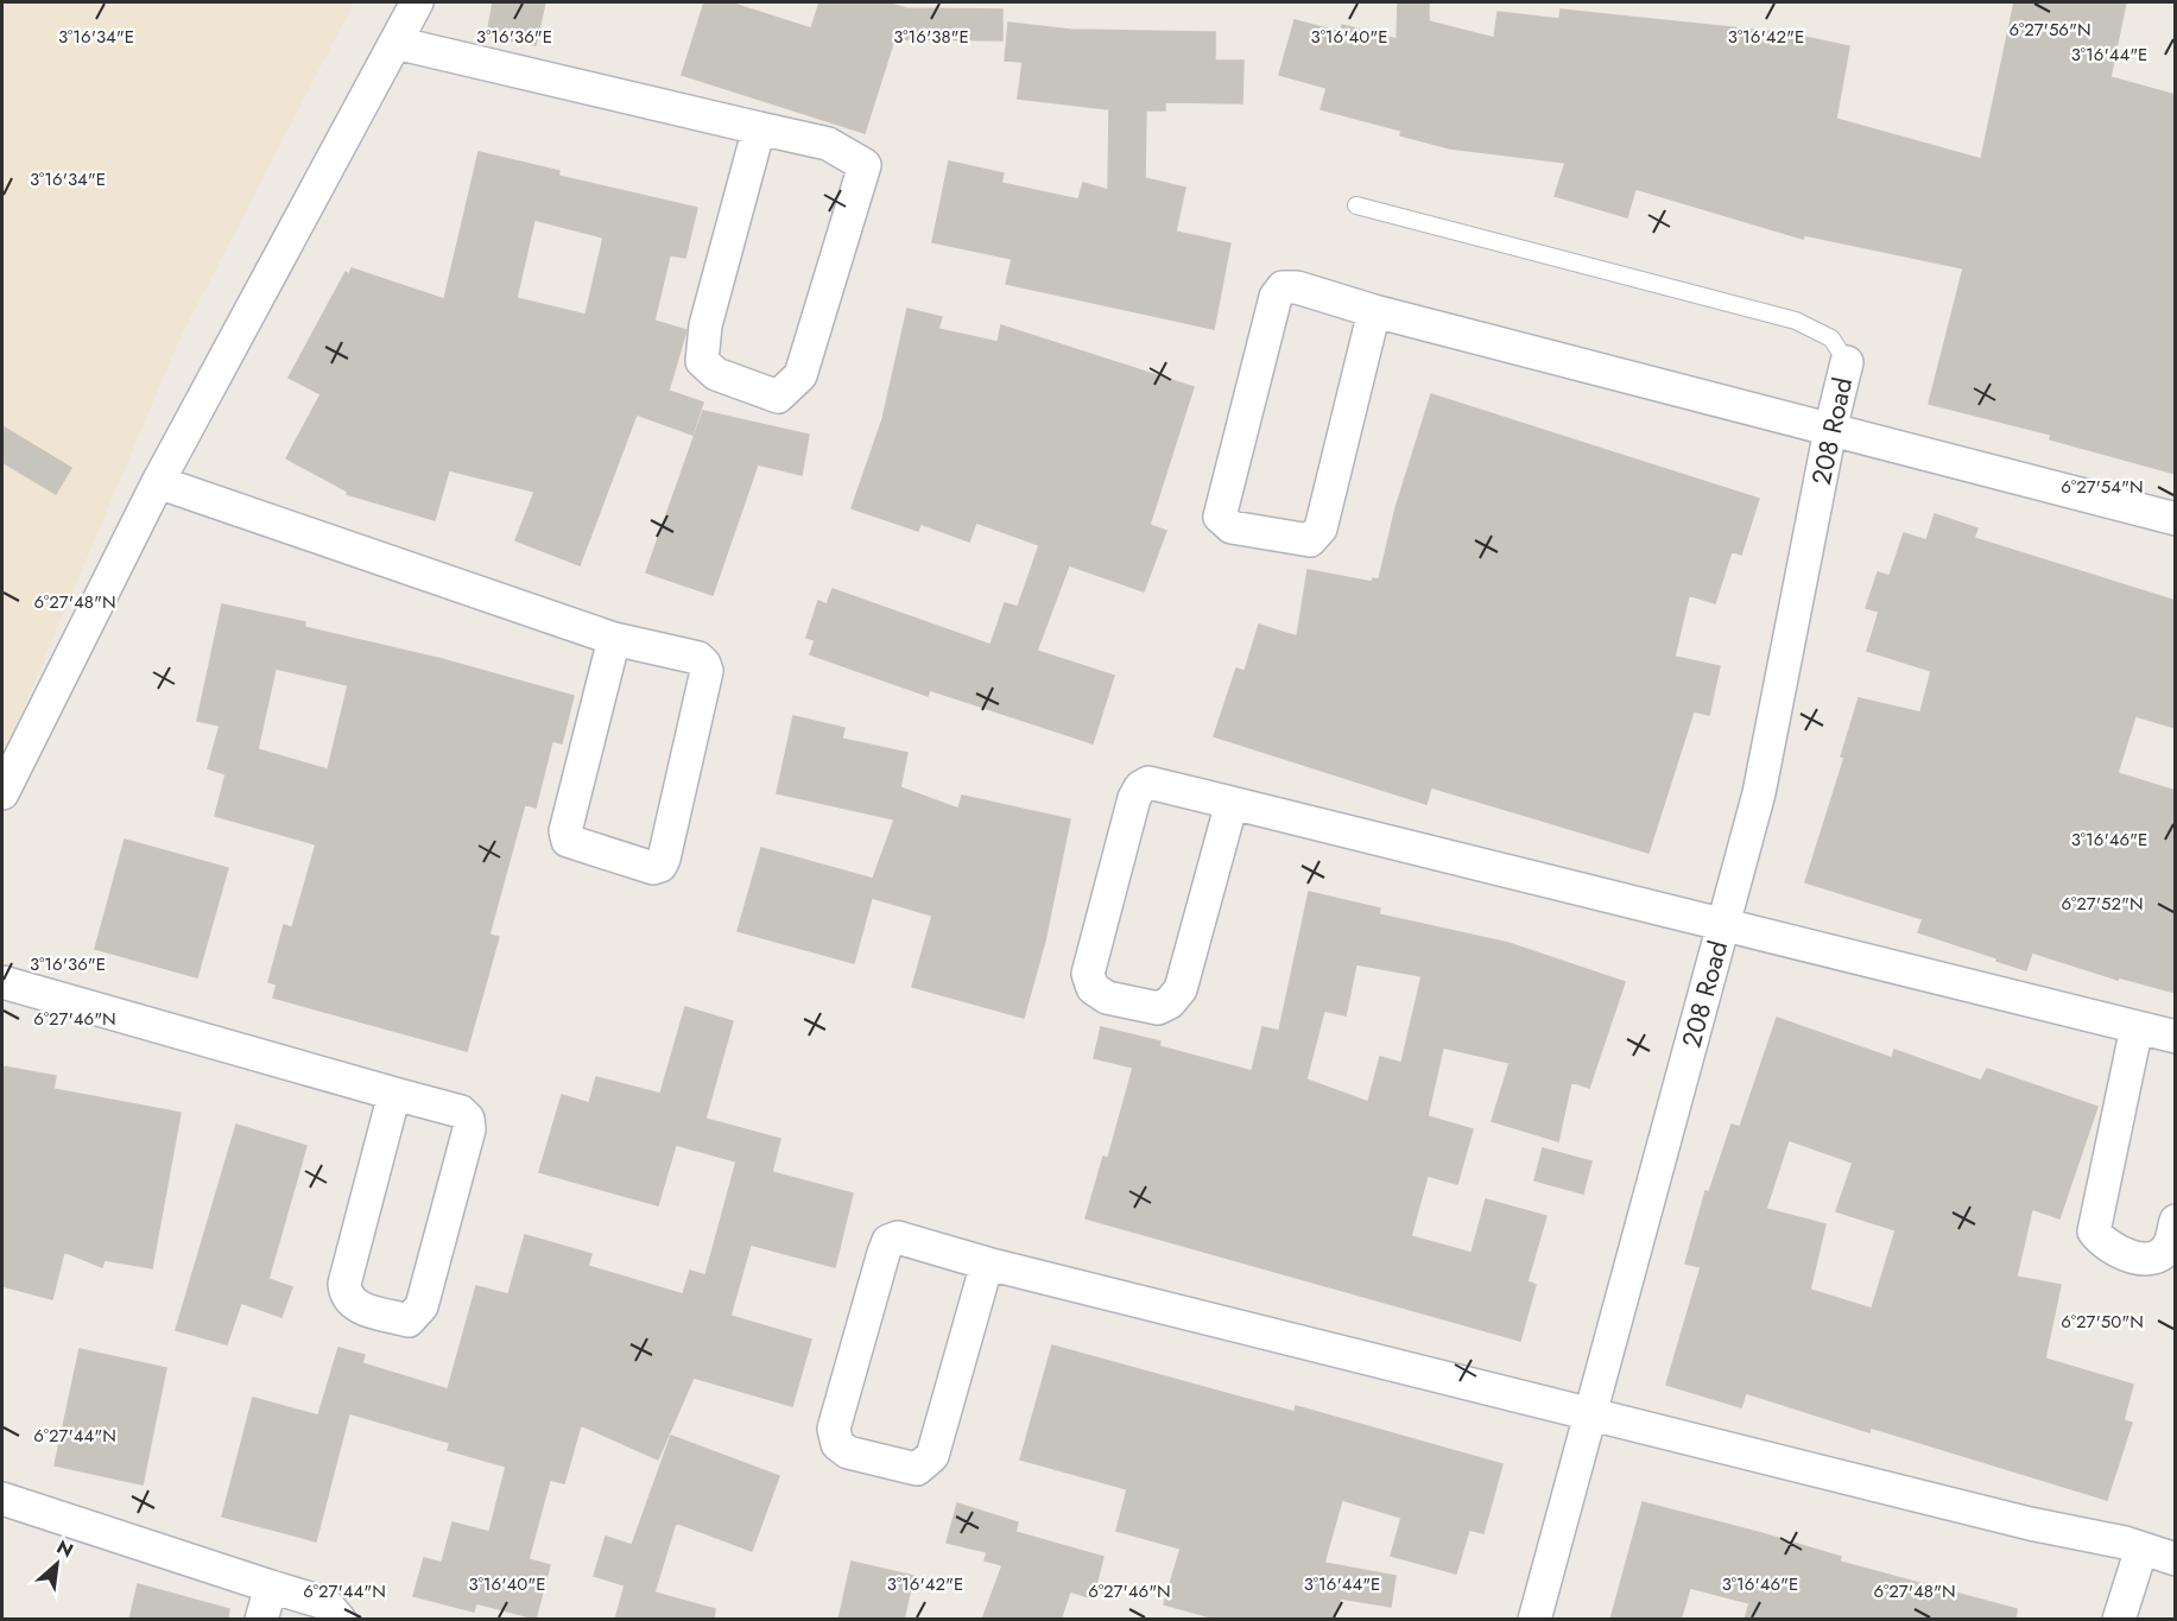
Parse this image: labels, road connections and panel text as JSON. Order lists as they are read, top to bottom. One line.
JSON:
{"streets":{"street":["208 Road"]},"north":"top right","coordinates":["6°27'56\"N","3°16'34\"E","3°16'36\"E","3°16'38\"E","3°16'40\"E","3°16'42\"E","3°16'44\"E","6°27'54\"N","6°27'48\"N","3°16'46\"E","6°27'52\"N","6°27'46\"N","6°27'50\"N","6°27'44\"N"]}
